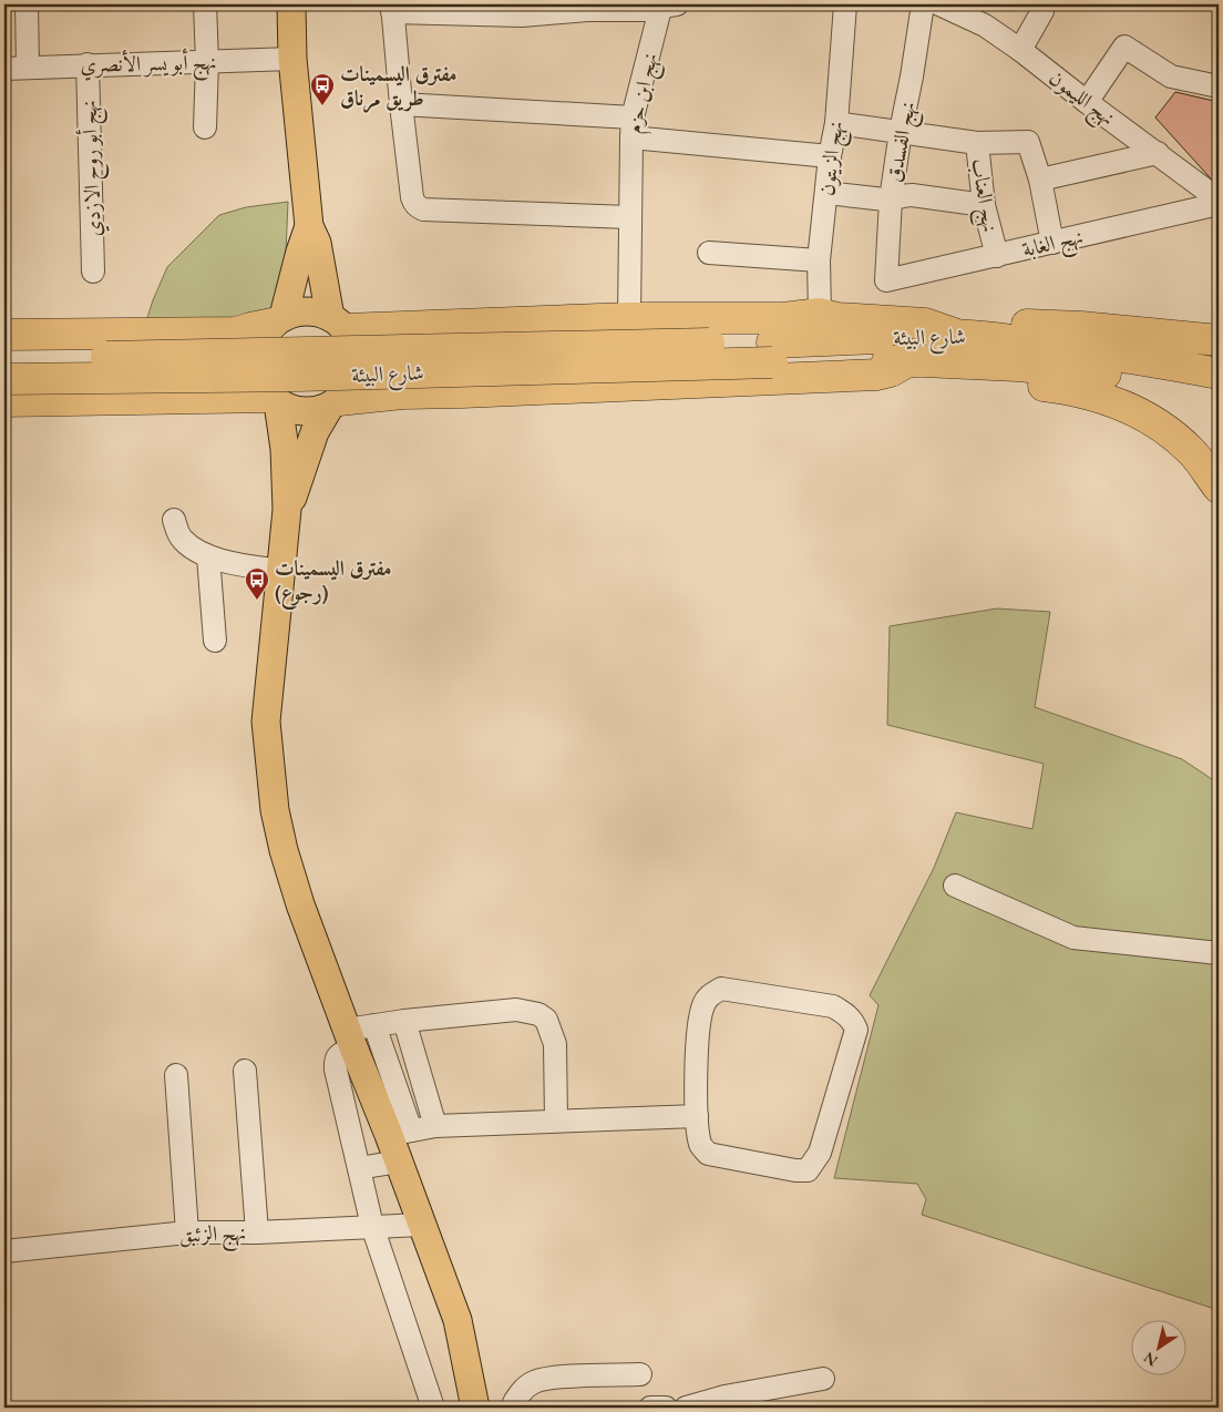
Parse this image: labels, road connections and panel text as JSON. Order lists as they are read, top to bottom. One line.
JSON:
{"streets":{"highway":["شارع البيئة"],"street":["نهج أبو يسر الأنصري","نهج ابن حزم","نهج الليمون","نهج الفسدق","نهج الزيتون","نهج أبو روح الازدي","نهج العناب","نهج الغابة","نهج الزئبق"]},"crossings":[["نهج أبو يسر الأنصري","نهج أبو روح الازدي"],["نهج الفسدق","نهج العناب"],["نهج الفسدق","نهج الغابة"],["نهج الزيتون","نهج العناب"],["نهج العناب","نهج الغابة"]],"places":{"bus stop":["مفترق اليسمينات طريق مرناق","مفترق اليسمينات (رجوع)"]},"north":"bottom left"}
